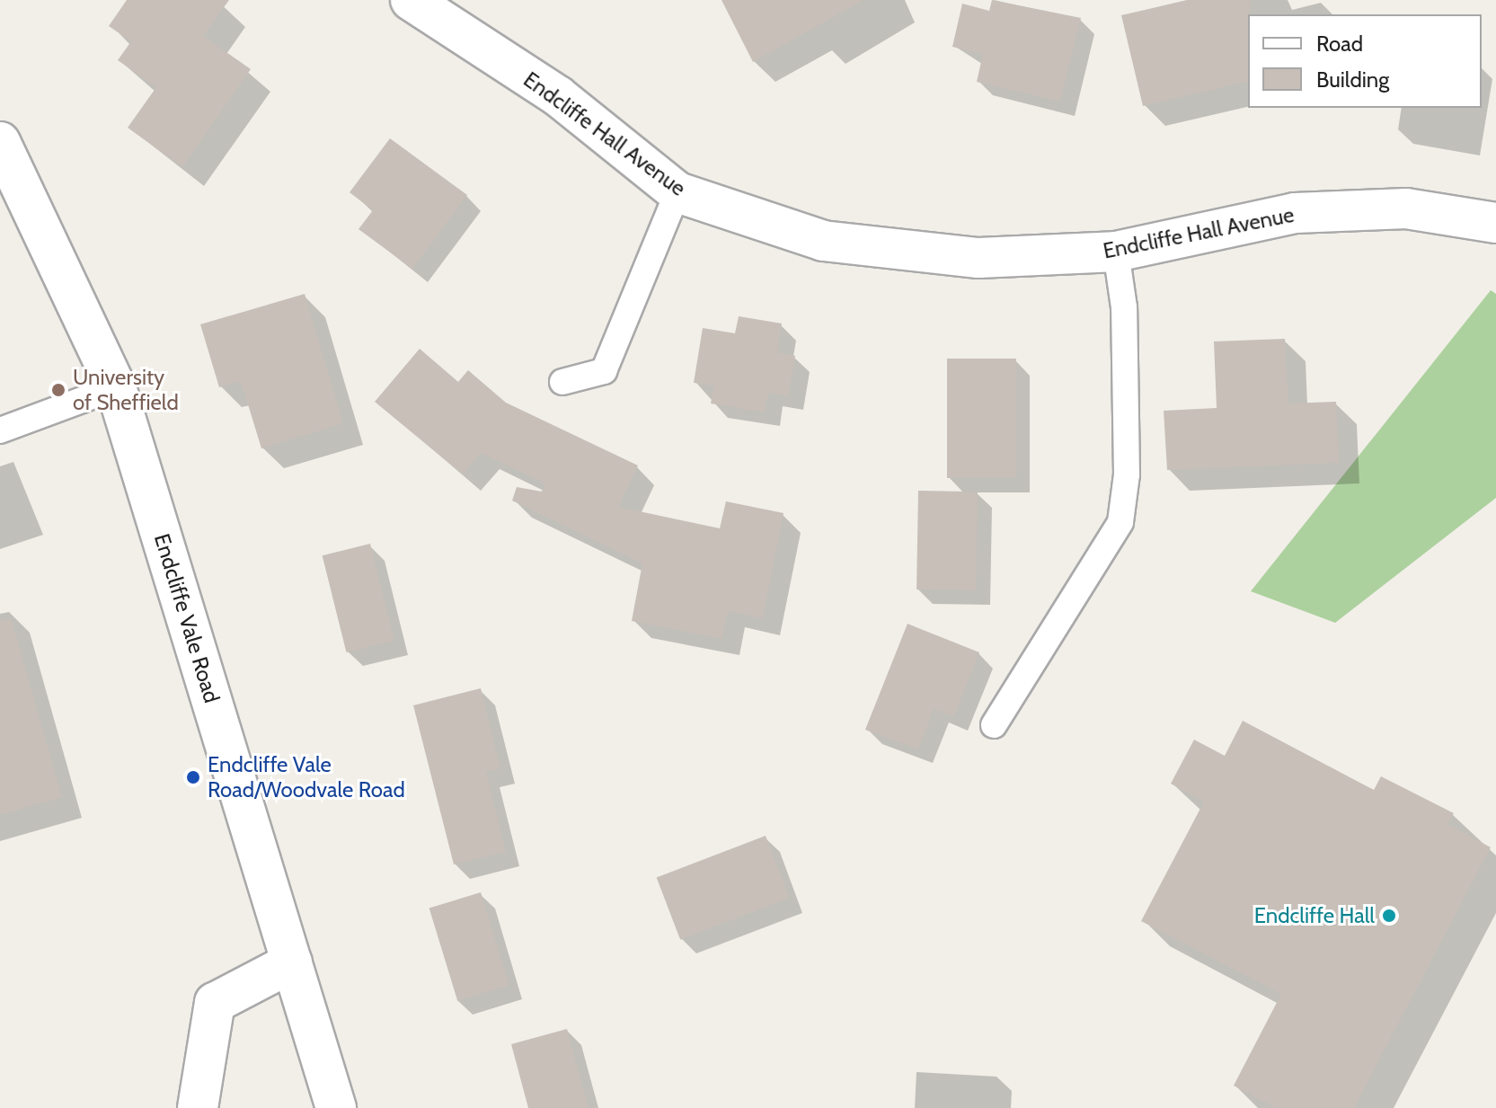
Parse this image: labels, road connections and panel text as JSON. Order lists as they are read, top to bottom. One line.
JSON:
{"streets":{"street":["Endcliffe Hall Avenue","Endcliffe Vale Road"]},"places":["University of Sheffield","Endcliffe Vale Road/Woodvale Road","Endcliffe Hall"],"legend":["Road","Building"]}
